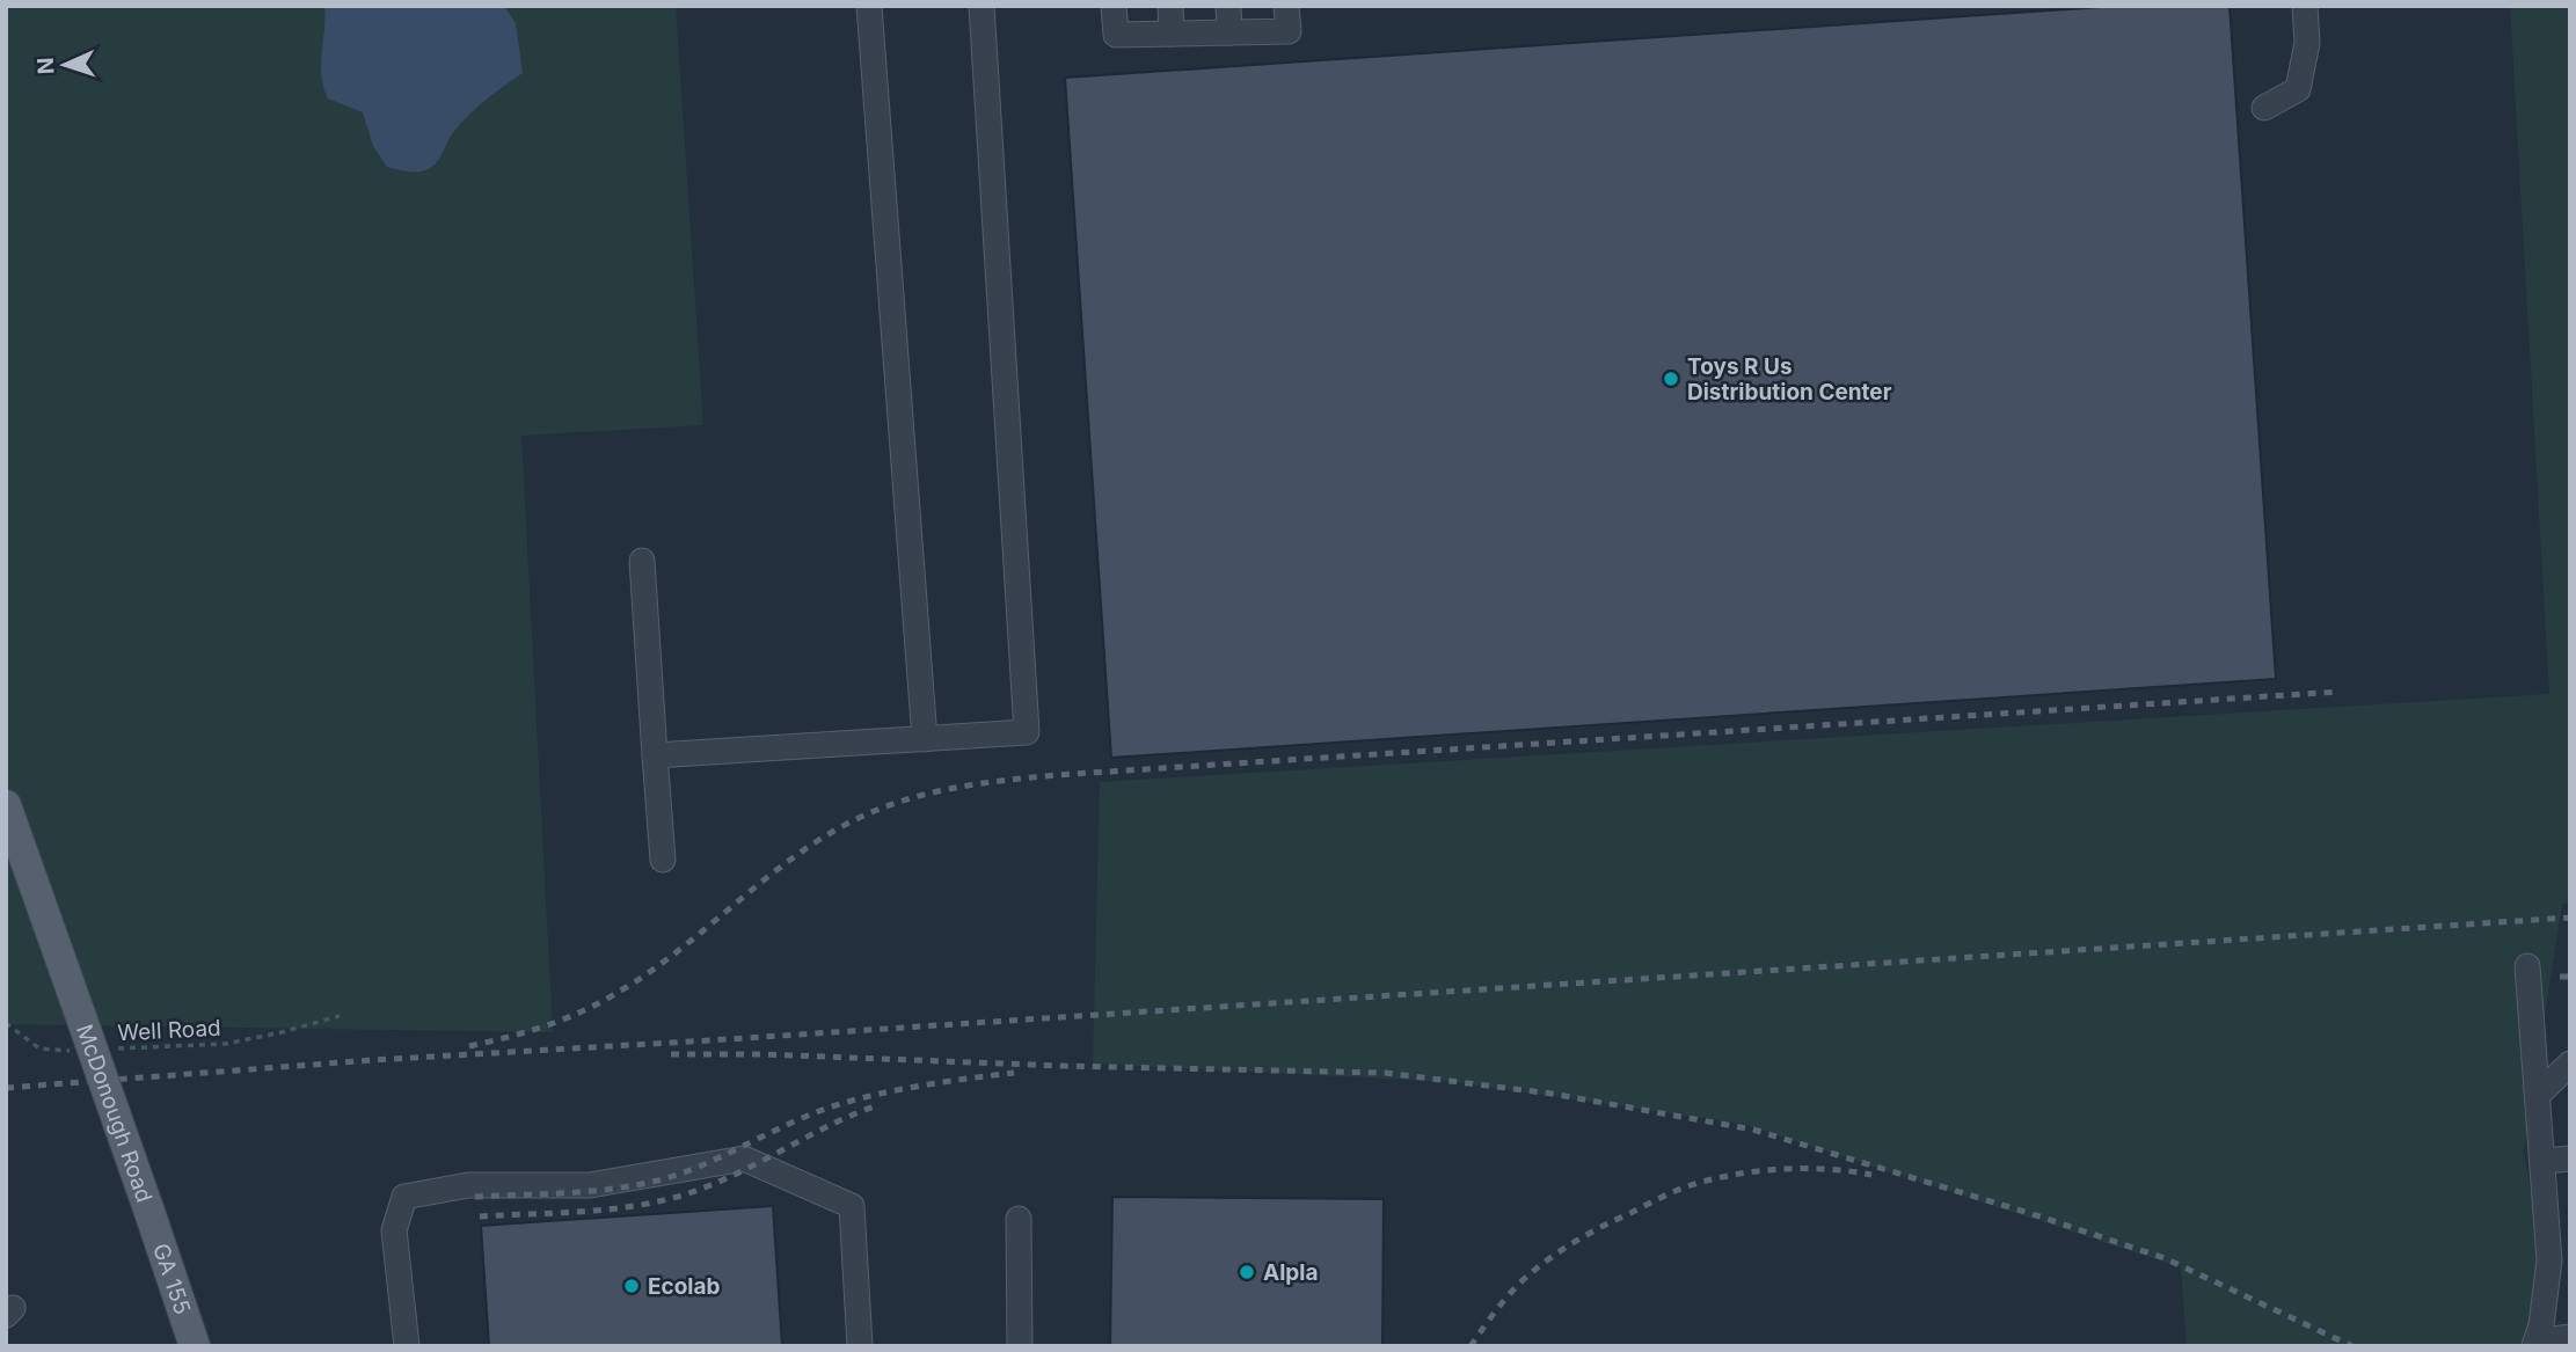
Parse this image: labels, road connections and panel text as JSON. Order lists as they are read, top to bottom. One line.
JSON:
{"streets":{"main road":["McDonough Road","GA 155"],"path":["Well Road"]},"crossings":[["McDonough Road","GA 155"]],"places":["Toys R Us Distribution Center","Alpla","Ecolab"],"north":"left"}
